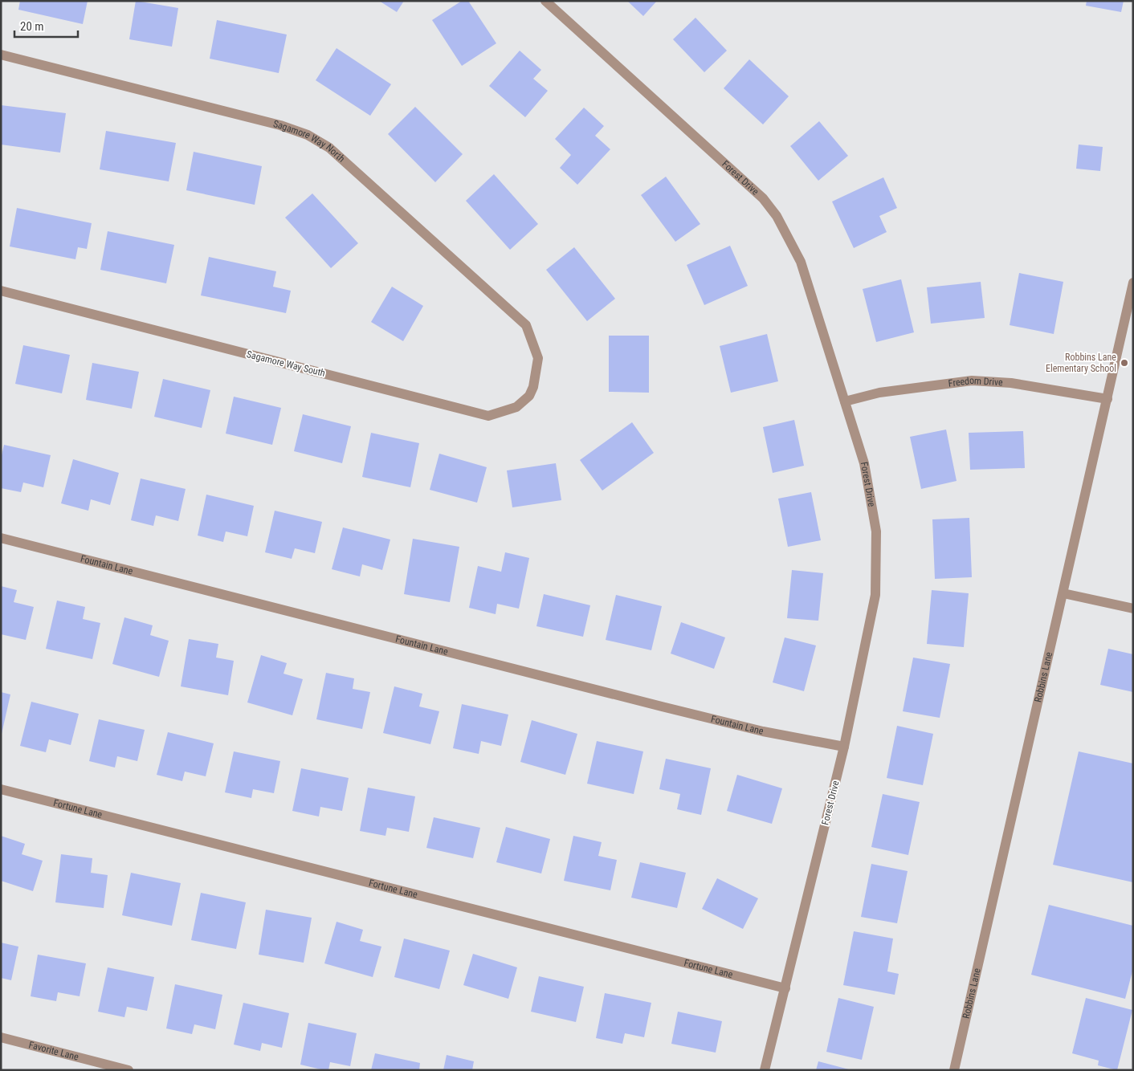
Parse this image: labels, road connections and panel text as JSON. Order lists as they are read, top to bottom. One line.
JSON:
{"streets":{"street":["Sagamore Way North","Forest Drive","Sagamore Way South","Freedom Drive","Fountain Lane","Robbins Lane","Fortune Lane","Favorite Lane"]},"crossings":[["Sagamore Way North","Sagamore Way South"],["Forest Drive","Freedom Drive"],["Forest Drive","Fountain Lane"],["Forest Drive","Fortune Lane"],["Freedom Drive","Robbins Lane"]],"places":["Robbins Lane Elementary School"],"scale_bar":"20 m"}
